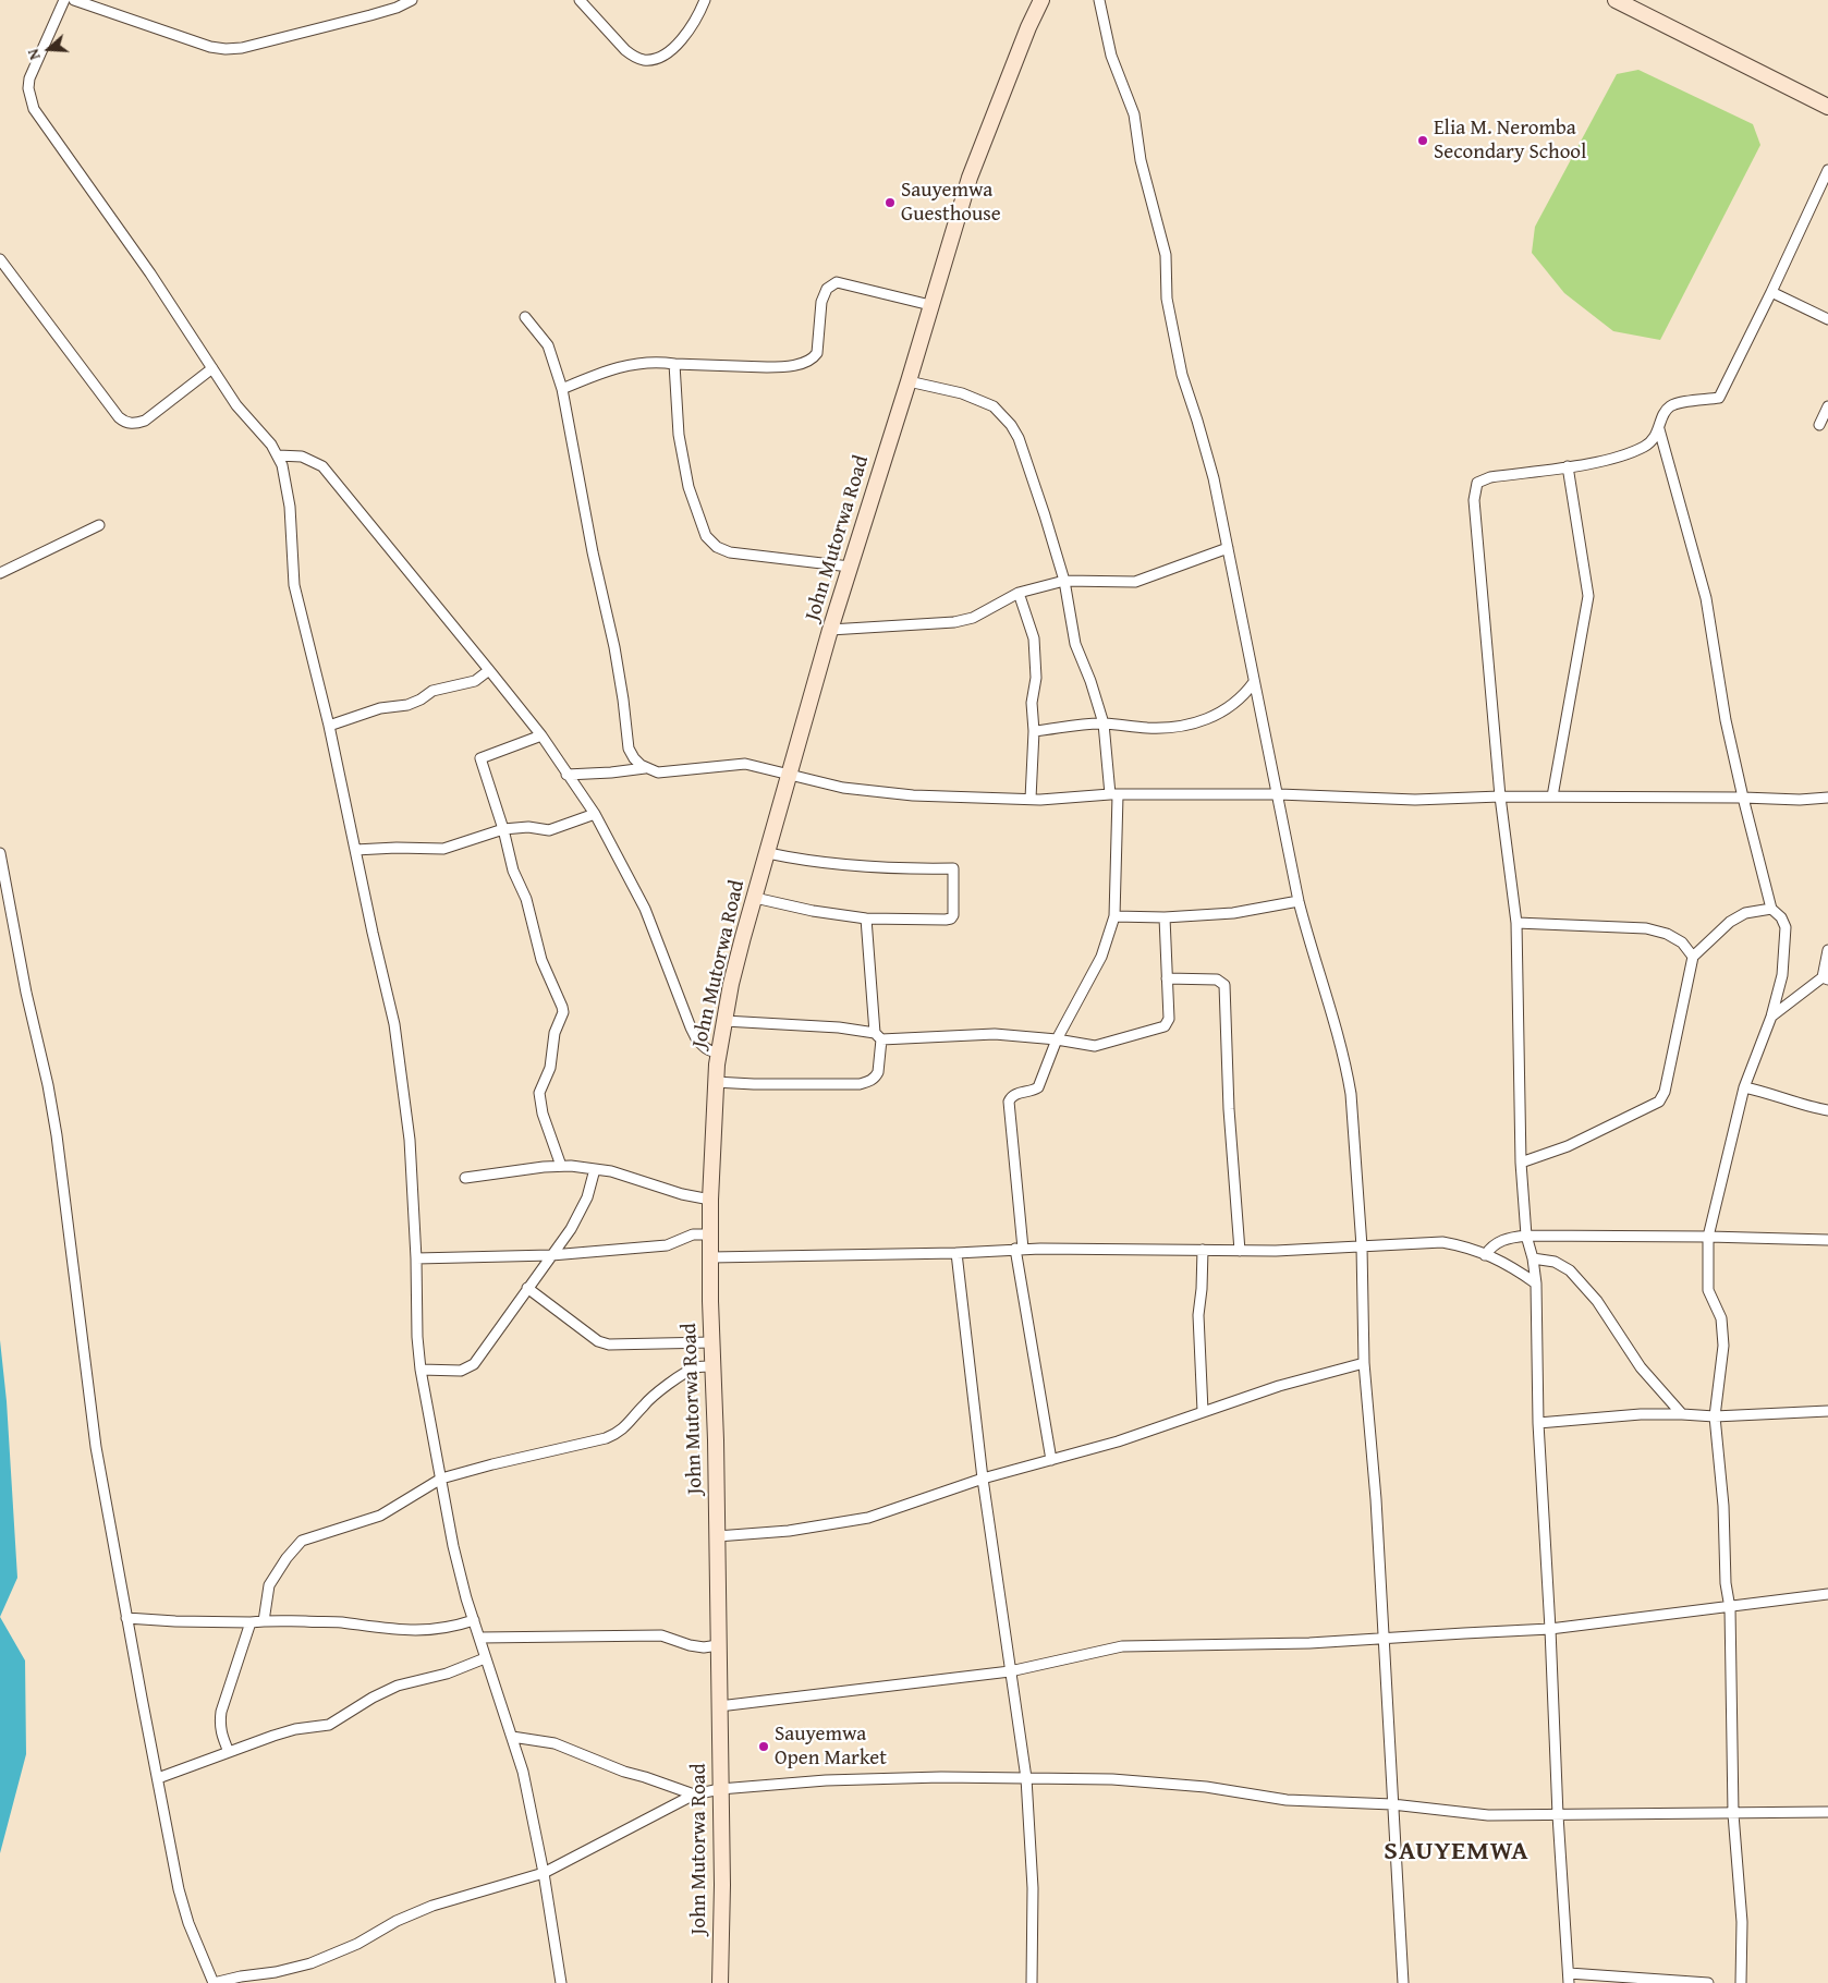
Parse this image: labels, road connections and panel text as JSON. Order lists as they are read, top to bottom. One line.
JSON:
{"streets":{"street":["John Mutorwa Road"]},"districts":["SAUYEMWA"],"places":["Elia M. Neromba Secondary School","Sauyemwa Guesthouse","Sauyemwa Open Market"],"north":"left"}
